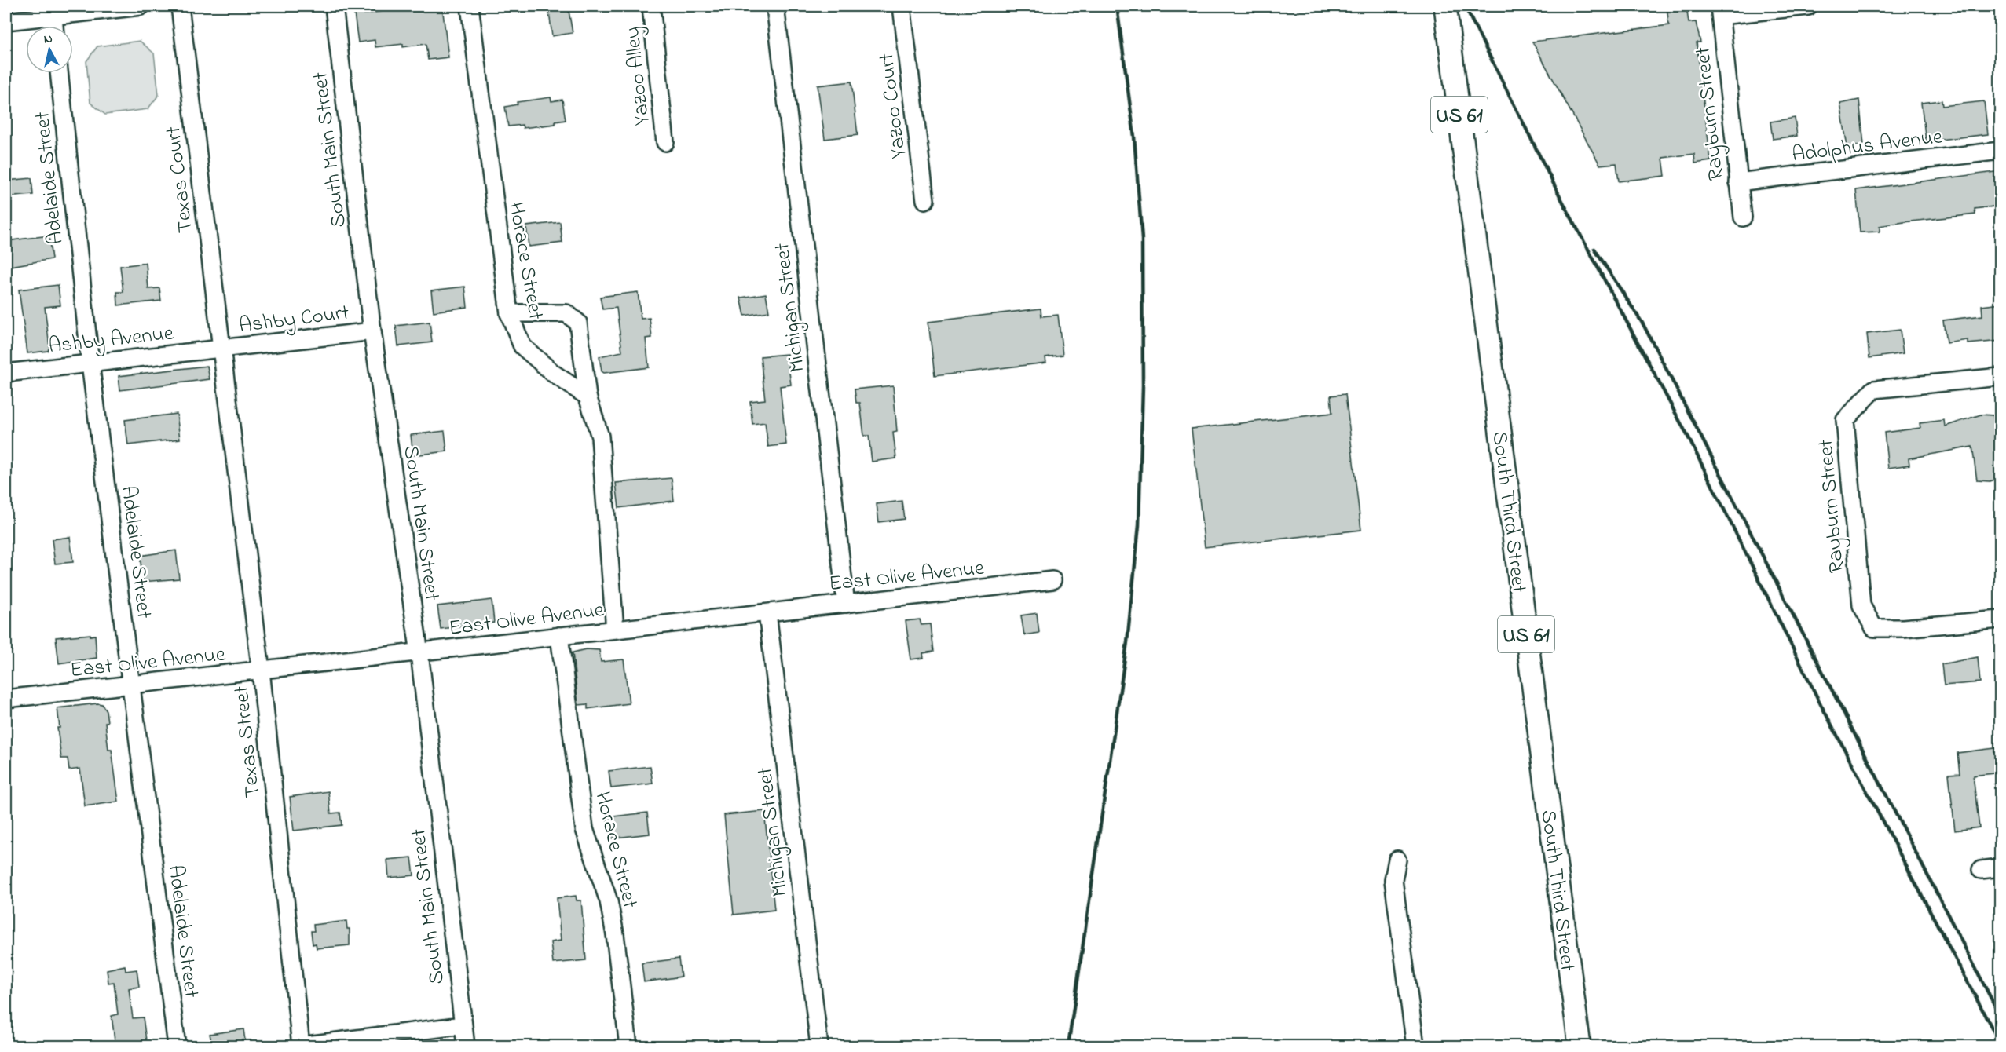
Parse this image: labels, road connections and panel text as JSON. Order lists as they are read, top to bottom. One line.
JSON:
{"streets":{"main road":["US 61","South Third Street"],"street":["Yazoo Alley","Yazoo Court","Rayburn Street","Adolphus Avenue","South Main Street","Adelaide Street","Texas Court","Horace Street","Michigan Street","Ashby Court","Ashby Avenue","East Olive Avenue","Texas Street"]},"crossings":[["Rayburn Street","Adolphus Avenue"],["South Main Street","Ashby Court"],["South Main Street","East Olive Avenue"],["Adelaide Street","Ashby Avenue"],["Adelaide Street","East Olive Avenue"],["Texas Court","Ashby Court"],["Texas Court","Ashby Avenue"],["Texas Court","Texas Street"],["Horace Street","East Olive Avenue"],["Michigan Street","East Olive Avenue"],["Ashby Court","Ashby Avenue"],["Ashby Court","Texas Street"],["Ashby Avenue","Texas Street"],["East Olive Avenue","Texas Street"]],"north":"top"}
